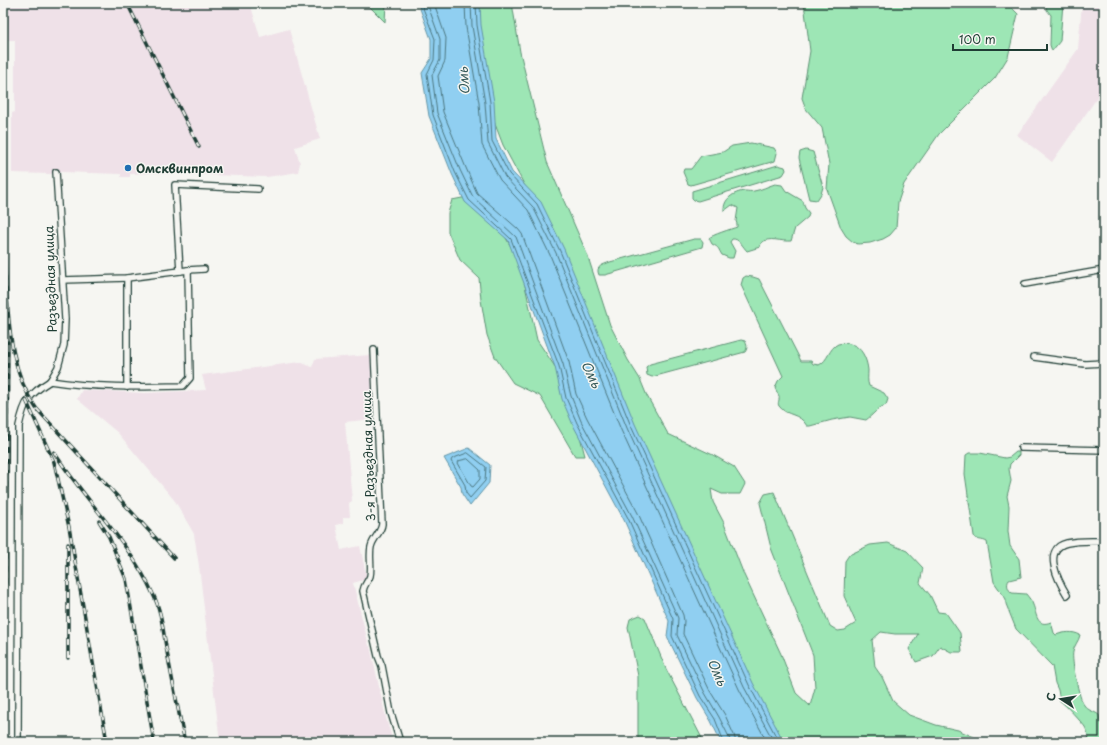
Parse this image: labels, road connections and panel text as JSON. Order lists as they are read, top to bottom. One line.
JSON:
{"streets":{"street":["Разъездная улица","3-я Разъездная улица"]},"water":["Омь"],"places":["Омсквинпром"],"scale_bar":"100 m","north":"left"}
